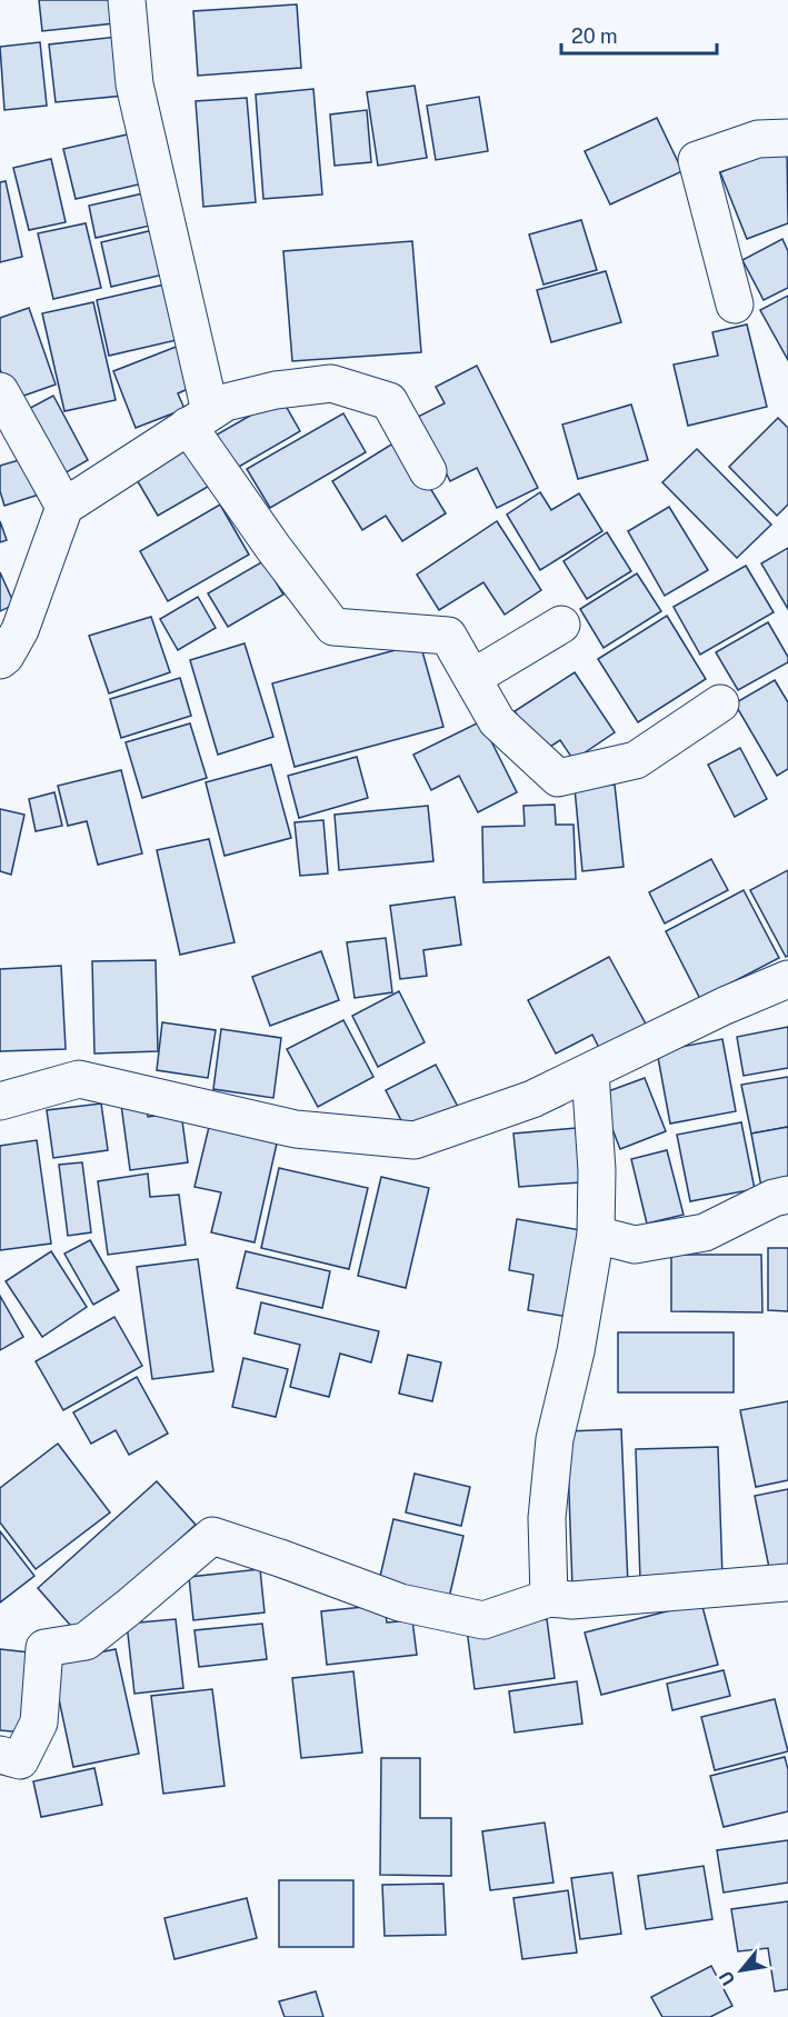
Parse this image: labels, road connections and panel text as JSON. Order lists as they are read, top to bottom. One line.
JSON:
{"scale_bar":"20 m","north":"bottom left"}
